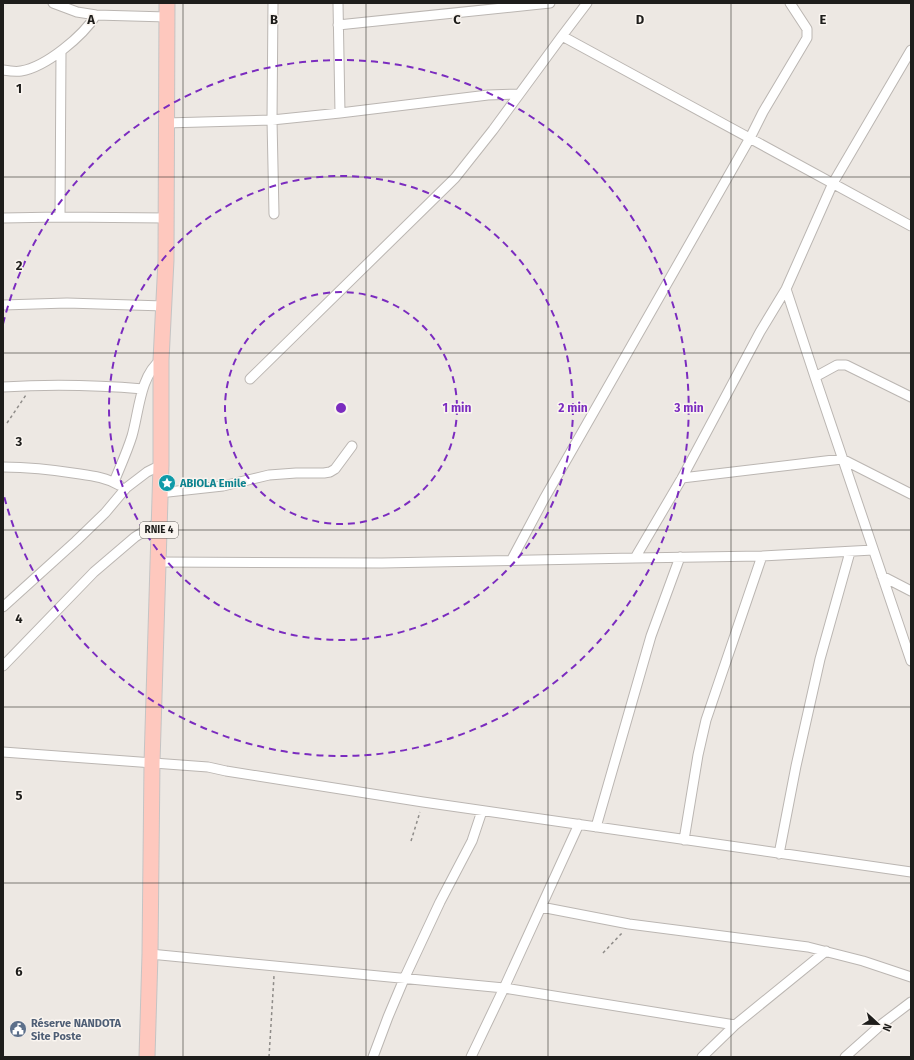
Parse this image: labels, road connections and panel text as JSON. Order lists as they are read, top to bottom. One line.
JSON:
{"streets":{"main road":["RNIE 4"]},"places":{"place":["ABIOLA Emile"],"public building":["Réserve NANDOTA Site Poste"]},"north":"right","grid":{"columns":["A","B","C","D","E"],"rows":["1","2","3","4","5","6"]},"rings":["1 min","2 min","3 min"]}
